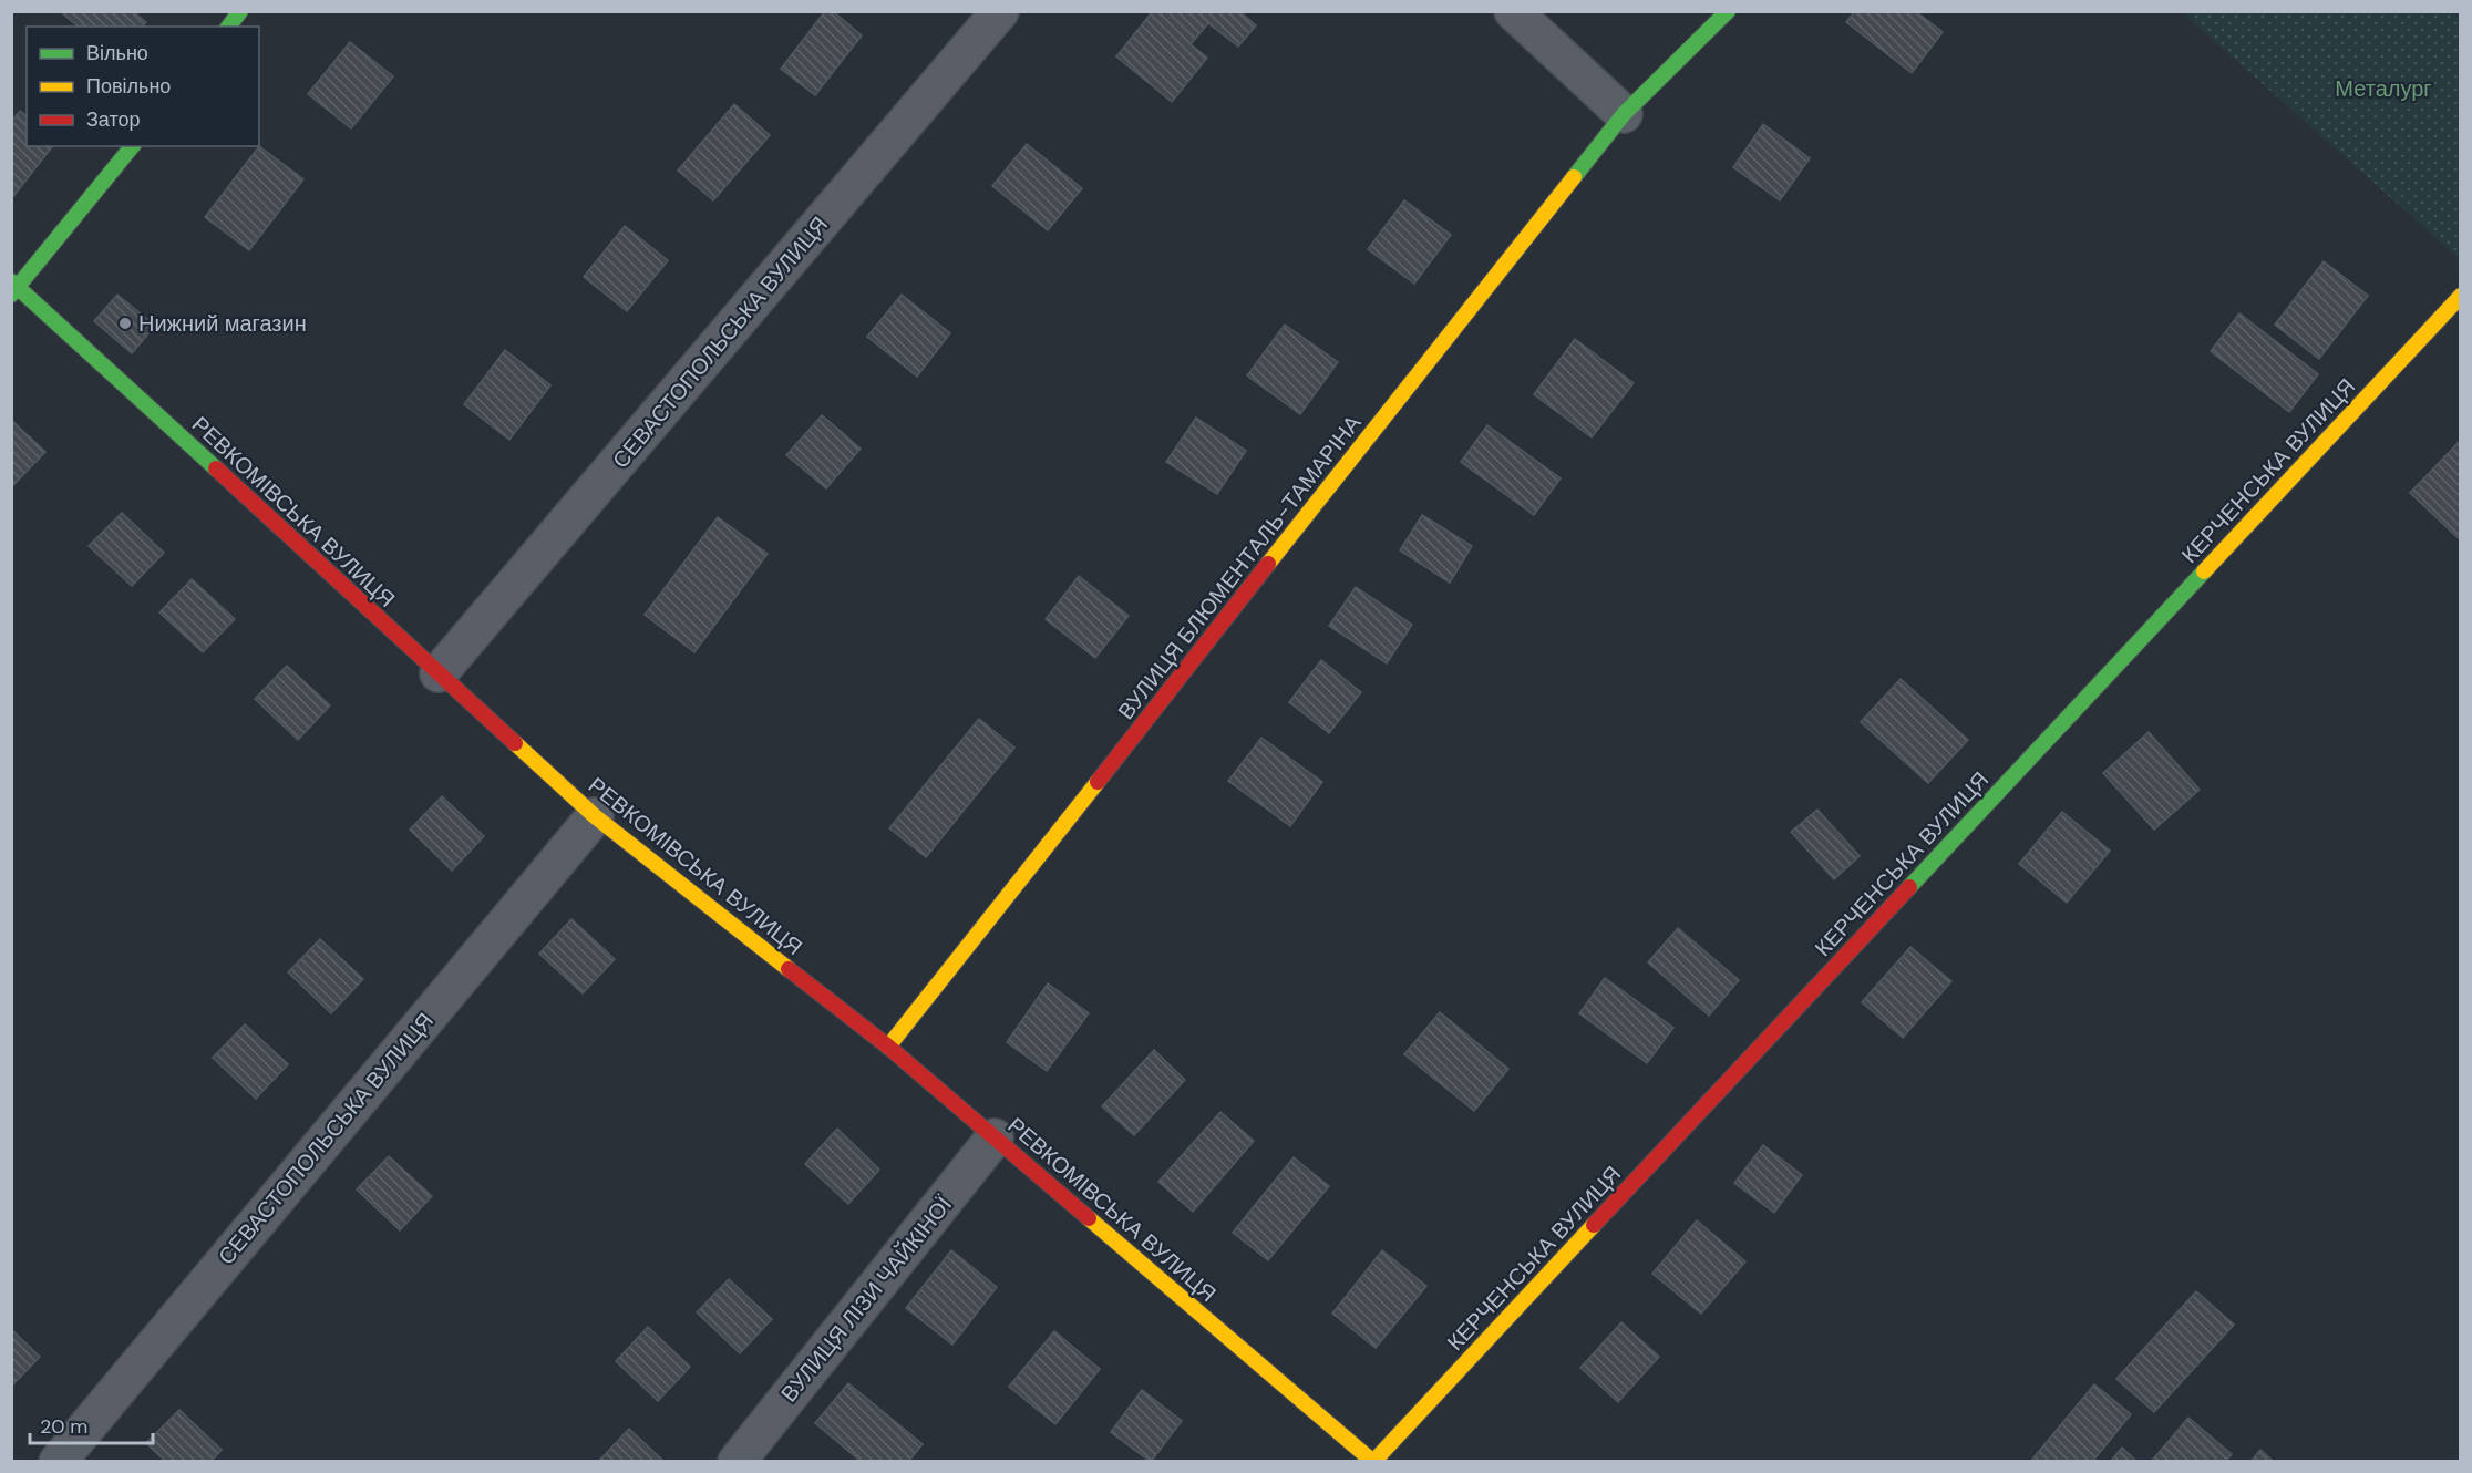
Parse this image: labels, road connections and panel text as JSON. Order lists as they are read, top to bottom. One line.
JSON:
{"streets":{"street":["СЕВАСТОПОЛЬСЬКА ВУЛИЦЯ","КЕРЧЕНСЬКА ВУЛИЦЯ","РЕВКОМІВСЬКА ВУЛИЦЯ","ВУЛИЦЯ БЛЮМЕНТАЛЬ-ТАМАРІНА","ВУЛИЦЯ ЛІЗИ ЧАЙКІНОЇ"]},"crossings":[["СЕВАСТОПОЛЬСЬКА ВУЛИЦЯ","РЕВКОМІВСЬКА ВУЛИЦЯ"],["КЕРЧЕНСЬКА ВУЛИЦЯ","РЕВКОМІВСЬКА ВУЛИЦЯ"],["РЕВКОМІВСЬКА ВУЛИЦЯ","ВУЛИЦЯ БЛЮМЕНТАЛЬ-ТАМАРІНА"],["РЕВКОМІВСЬКА ВУЛИЦЯ","ВУЛИЦЯ ЛІЗИ ЧАЙКІНОЇ"]],"parks":["Металург"],"places":["Нижний магазин"],"legend":["Вільно","Повільно","Затор"],"scale_bar":"20 m"}
